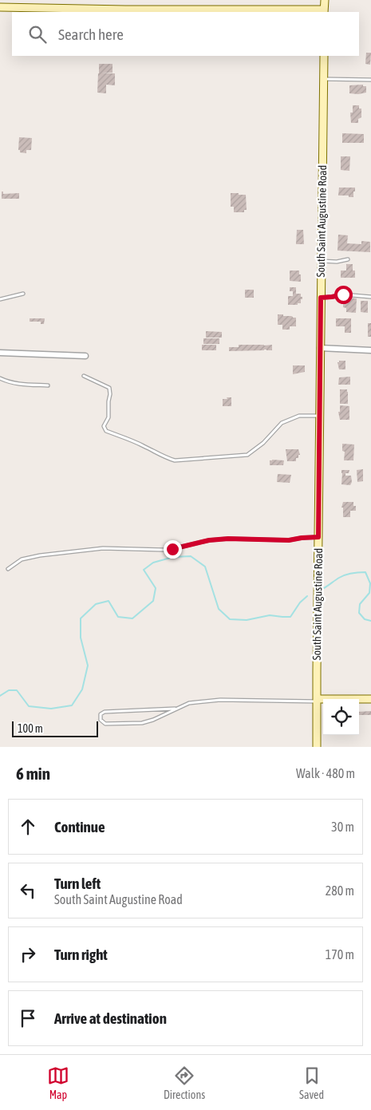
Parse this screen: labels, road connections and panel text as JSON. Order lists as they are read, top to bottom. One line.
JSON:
{"streets":{"street":["South Saint Augustine Road"]},"scale_bar":"100 m","page":{"search":"Search here","scale":"100 m","heading":["6 min","Walk · 480 m"],"list":[["Continue","30 m"],["Turn left","South Saint Augustine Road","280 m"],["Turn right","170 m"],"Arrive at destination"],"nav":["Map","Directions","Saved"]}}
